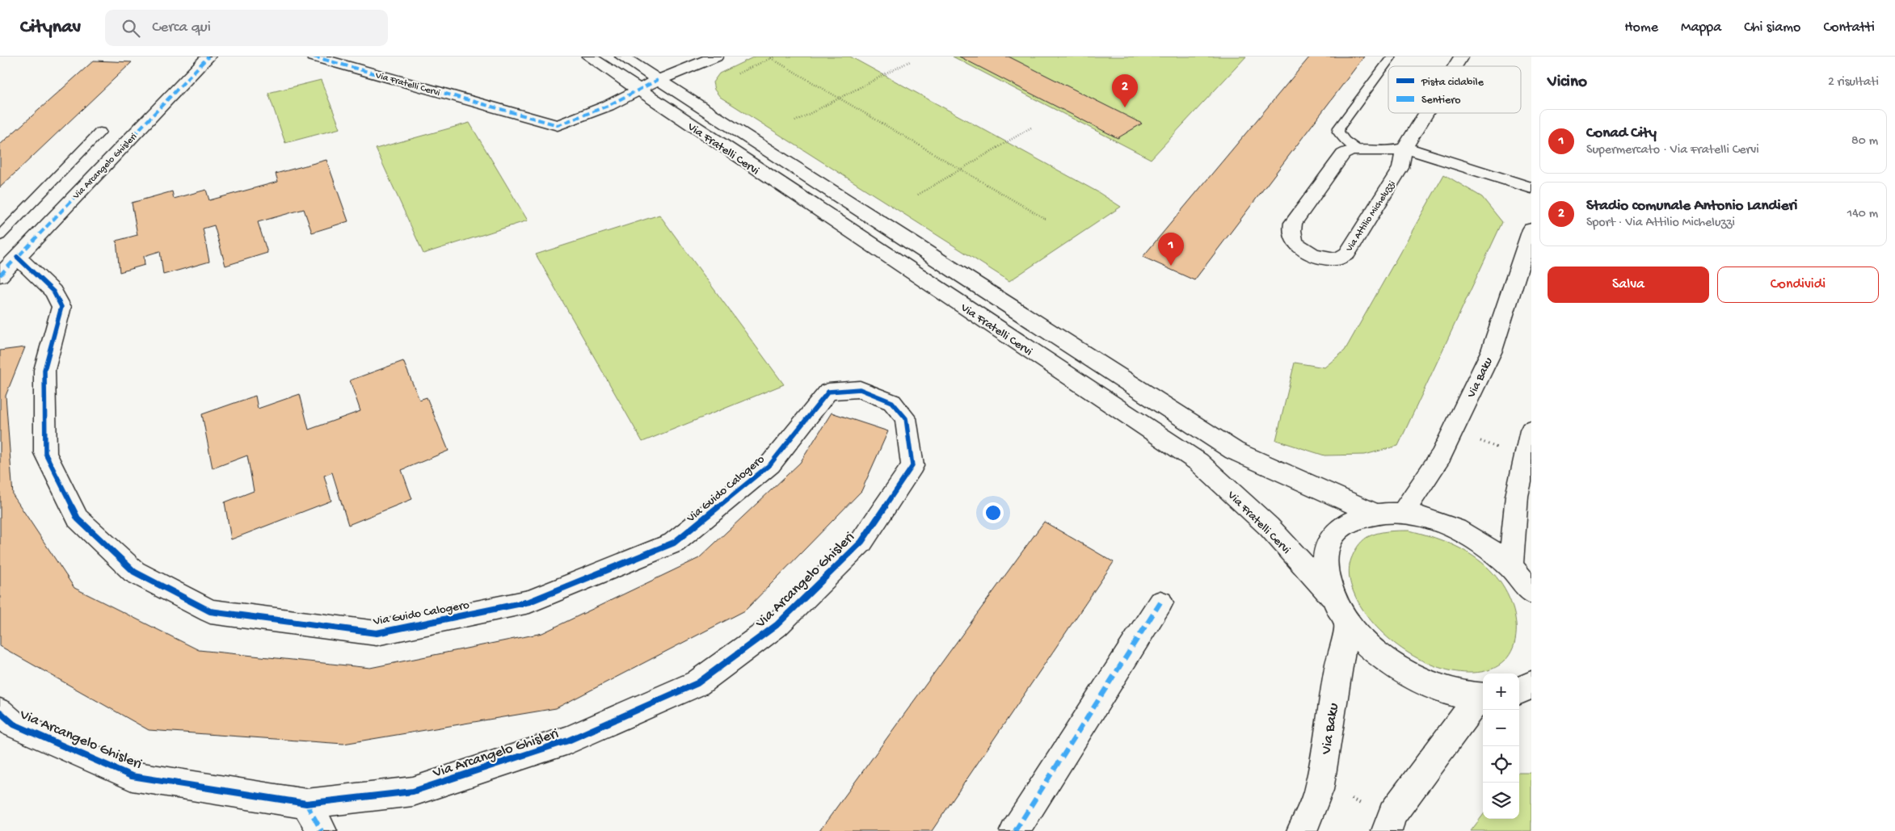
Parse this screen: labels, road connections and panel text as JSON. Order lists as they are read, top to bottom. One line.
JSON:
{"streets":{"street":["Via Fratelli Cervi","Via Arcangelo Ghisleri","Via Attilio Micheluzzi","Via Baku","Via Guido Calogero"]},"crossings":[["Via Arcangelo Ghisleri","Via Guido Calogero"]],"legend":["Pista ciclabile","Sentiero"],"page":{"header":"Citynav","search":"Cerca qui","nav":["Home","Mappa","Chi siamo","Contatti"],"heading":["Vicino","2 risultati"],"pins":["2","1"],"list":[{"mark":"1","name":"Conad City","note":"Supermercato · Via Fratelli Cervi","value":"80 m"},{"mark":"2","name":"Stadio comunale Antonio Landieri","note":"Sport · Via Attilio Micheluzzi","value":"140 m"}],"buttons":["Salva","Condividi"],"map_buttons":["+","−"]}}
